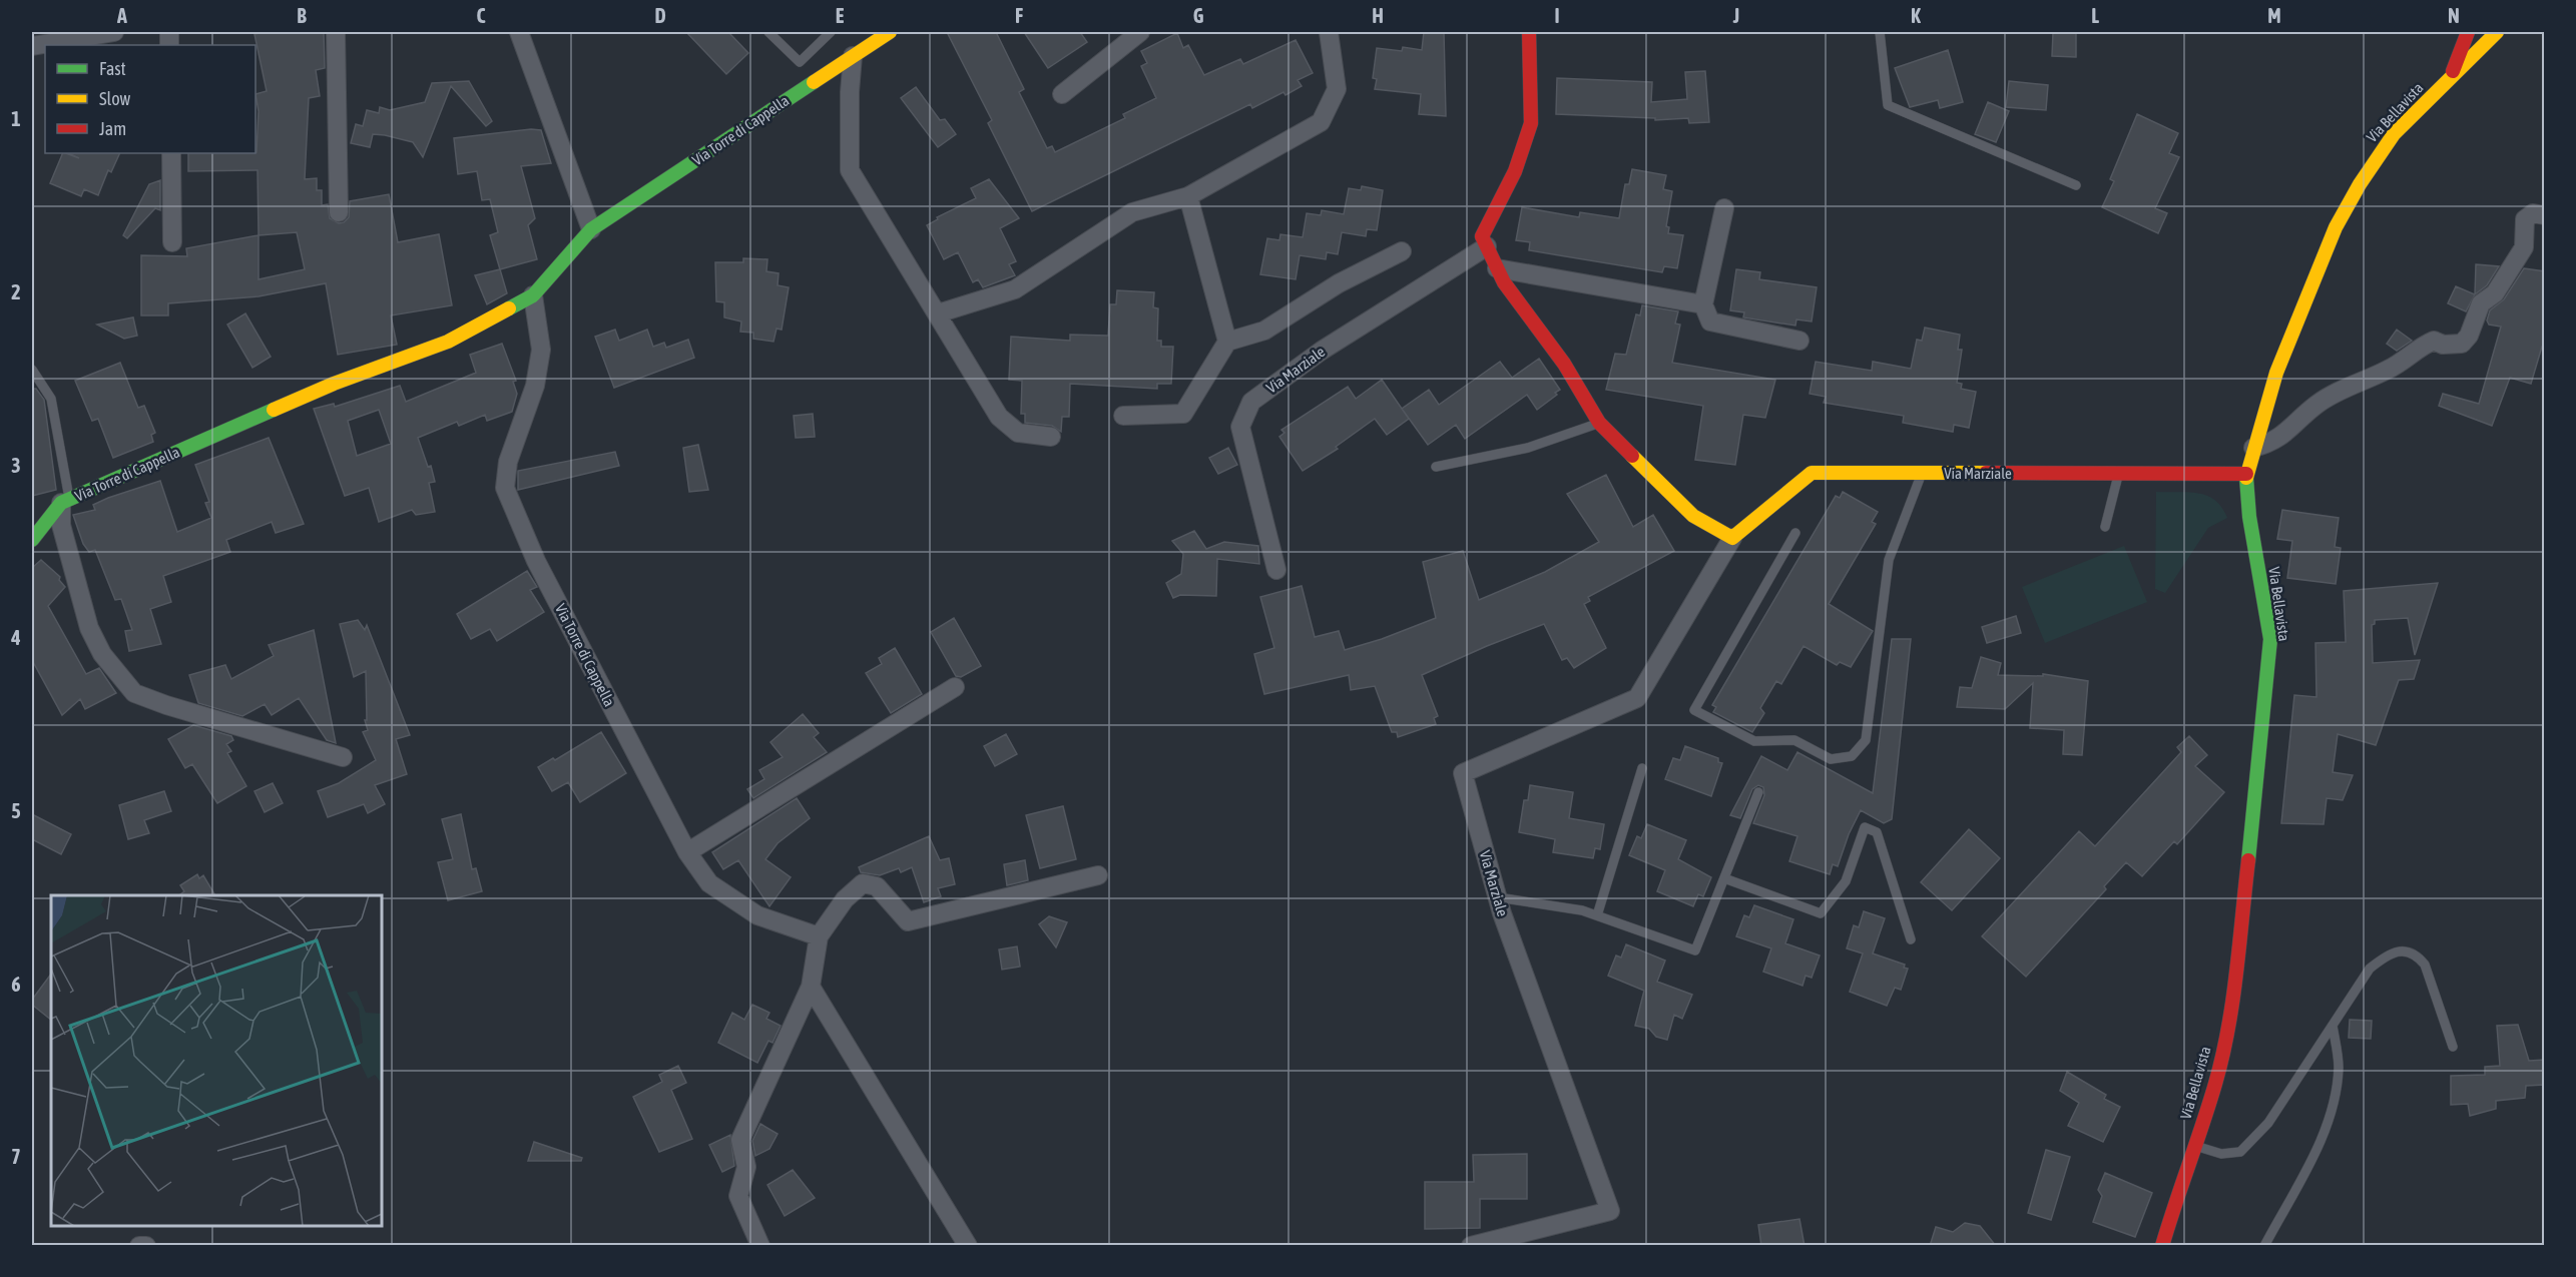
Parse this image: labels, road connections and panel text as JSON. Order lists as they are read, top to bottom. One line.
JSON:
{"streets":{"street":["Via Bellavista","Via Torre di Cappella","Via Marziale"]},"crossings":[["Via Bellavista","Via Marziale"]],"legend":["Fast","Slow","Jam"],"grid":{"columns":["A","B","C","D","E","F","G","H","I","J","K","L","M","N"],"rows":["1","2","3","4","5","6","7"]}}
